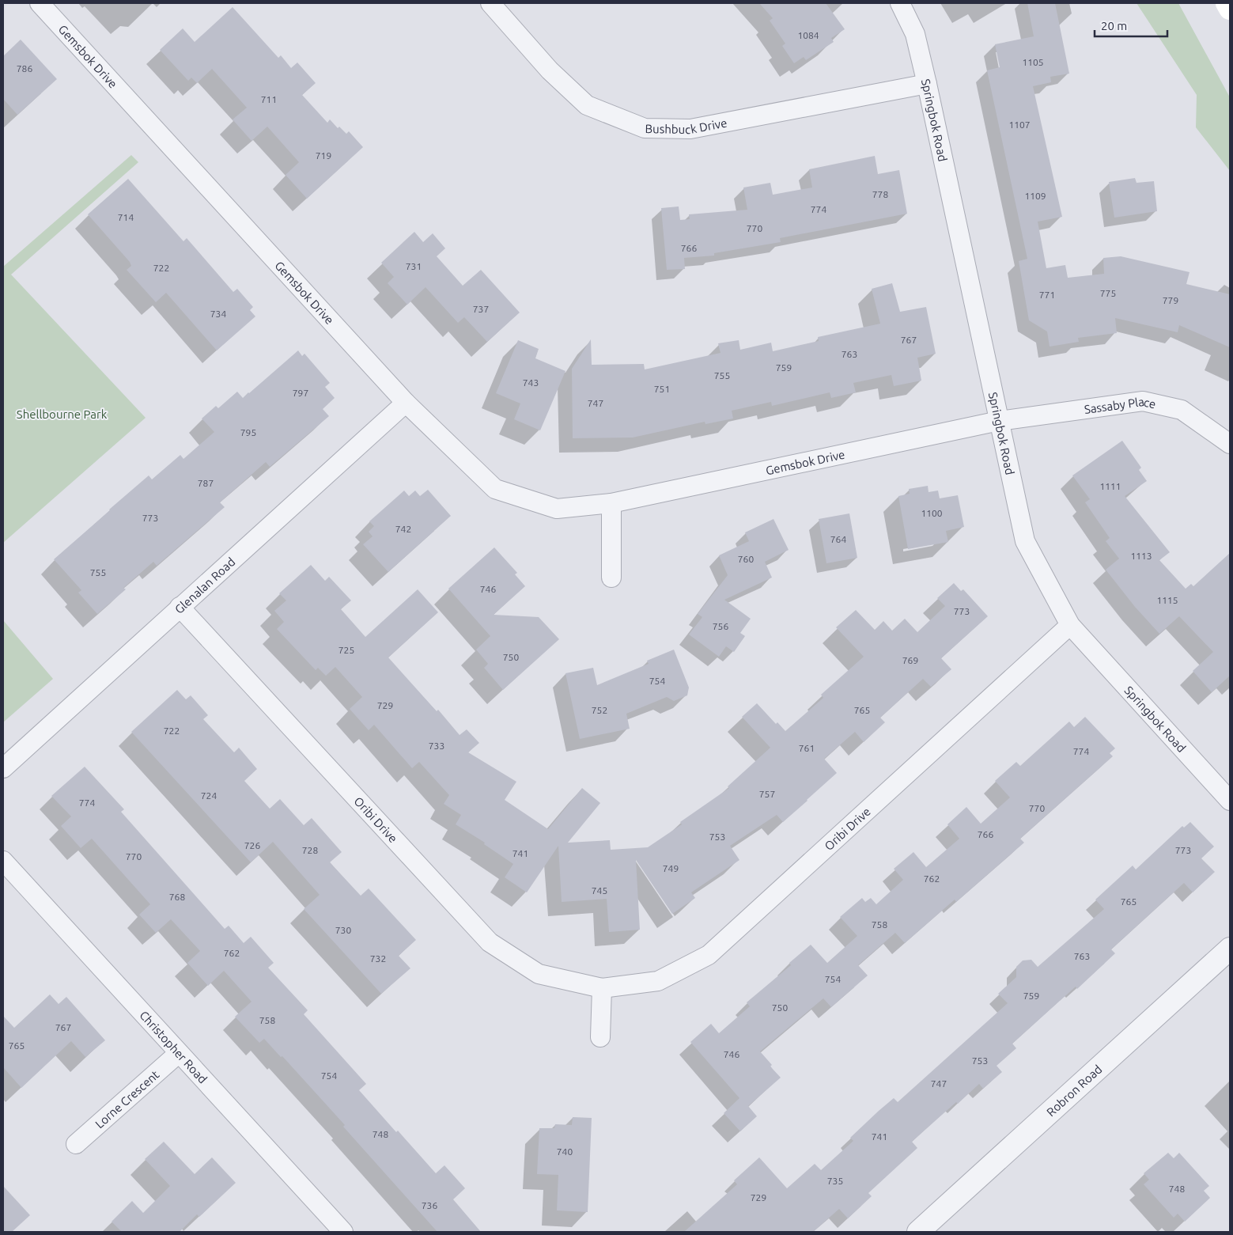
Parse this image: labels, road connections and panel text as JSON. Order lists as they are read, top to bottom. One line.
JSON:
{"streets":{"street":["Gemsbok Drive","Springbok Road","Bushbuck Drive","Sassaby Place","Glenalan Road","Oribi Drive","Christopher Road","Robron Road","Lorne Crescent"]},"crossings":[["Gemsbok Drive","Springbok Road"],["Gemsbok Drive","Sassaby Place"],["Gemsbok Drive","Glenalan Road"],["Springbok Road","Bushbuck Drive"],["Springbok Road","Sassaby Place"],["Springbok Road","Oribi Drive"],["Glenalan Road","Oribi Drive"],["Christopher Road","Lorne Crescent"]],"parks":["Shellbourne Park"],"house_numbers":["1084","1105","786","711","1107","719","778","1109","774","714","770","766","731","722","775","771","779","737","734","767","763","759","755","743","751","797","747","795","787","1111","1100","773","742","764","1113","760","755","746","1115","773","756","725","750","769","754","729","752","765","722","733","761","774","757","724","774","770","766","753","726","728","773","741","770","749","762","745","768","765","758","730","762","763","732","754","759","750","758","767","765","746","753","754","747","748","741","740","735","748","729","736"],"scale_bar":"20 m"}
